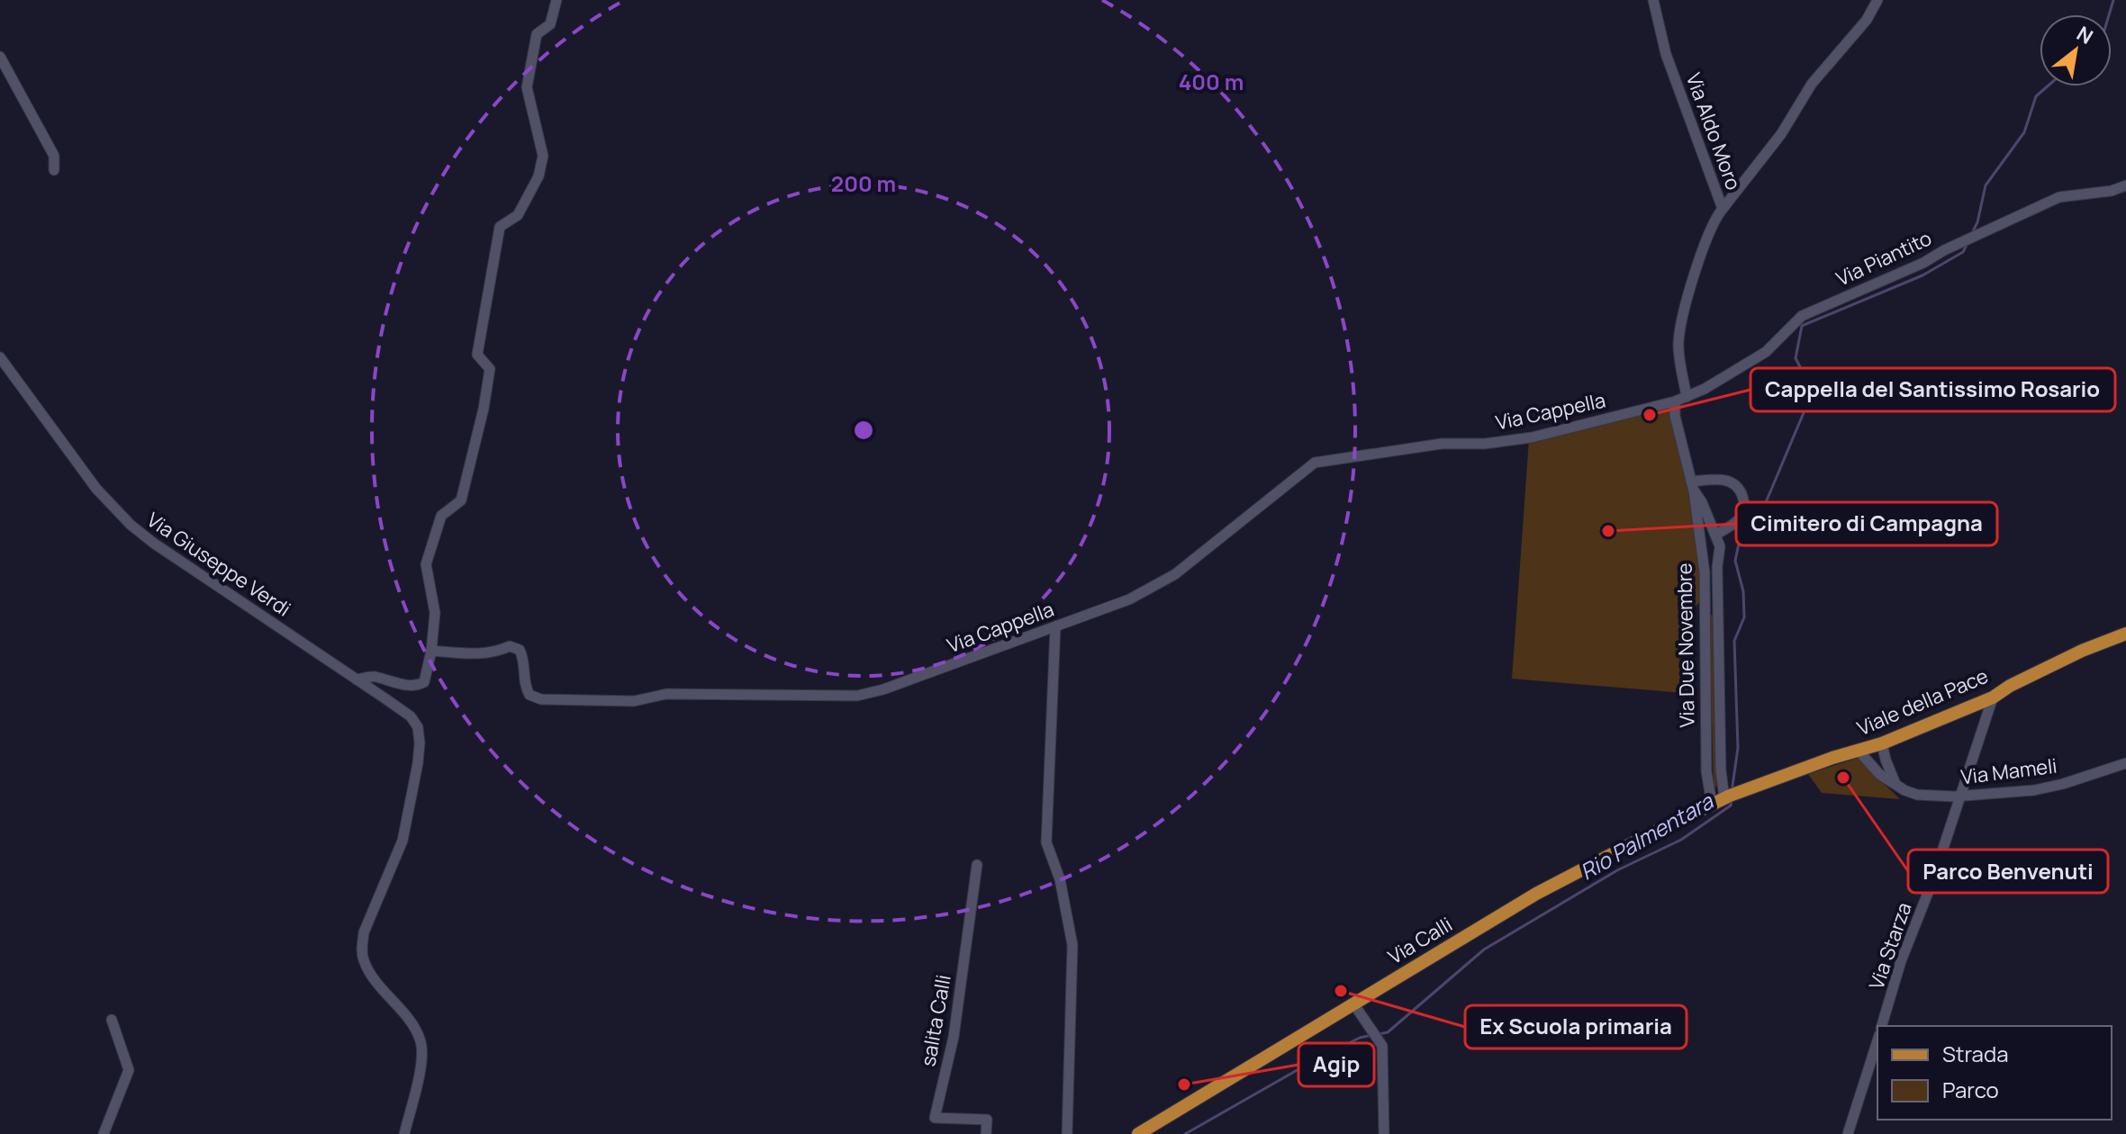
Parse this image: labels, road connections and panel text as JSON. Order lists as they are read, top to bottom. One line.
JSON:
{"streets":{"main road":["Viale della Pace","Via Calli"],"street":["Via Aldo Moro","Via Piantito","Via Cappella","Via Giuseppe Verdi","Via Due Novembre","Via Mameli","Via Starza","salita Calli"]},"crossings":[["Via Aldo Moro","Via Piantito"],["Via Piantito","Via Cappella"],["Via Piantito","Via Due Novembre"],["Via Cappella","Via Due Novembre"],["Via Due Novembre","Viale della Pace"],["Via Due Novembre","Via Calli"],["Viale della Pace","Via Mameli"],["Viale della Pace","Via Calli"],["Viale della Pace","Via Starza"],["Via Mameli","Via Starza"]],"water":["Rio Palmentara"],"places":["Cappella del Santissimo Rosario","Cimitero di Campagna","Parco Benvenuti","Ex Scuola primaria","Agip"],"legend":["Strada","Parco"],"north":"top right","rings":["400 m","200 m"]}
